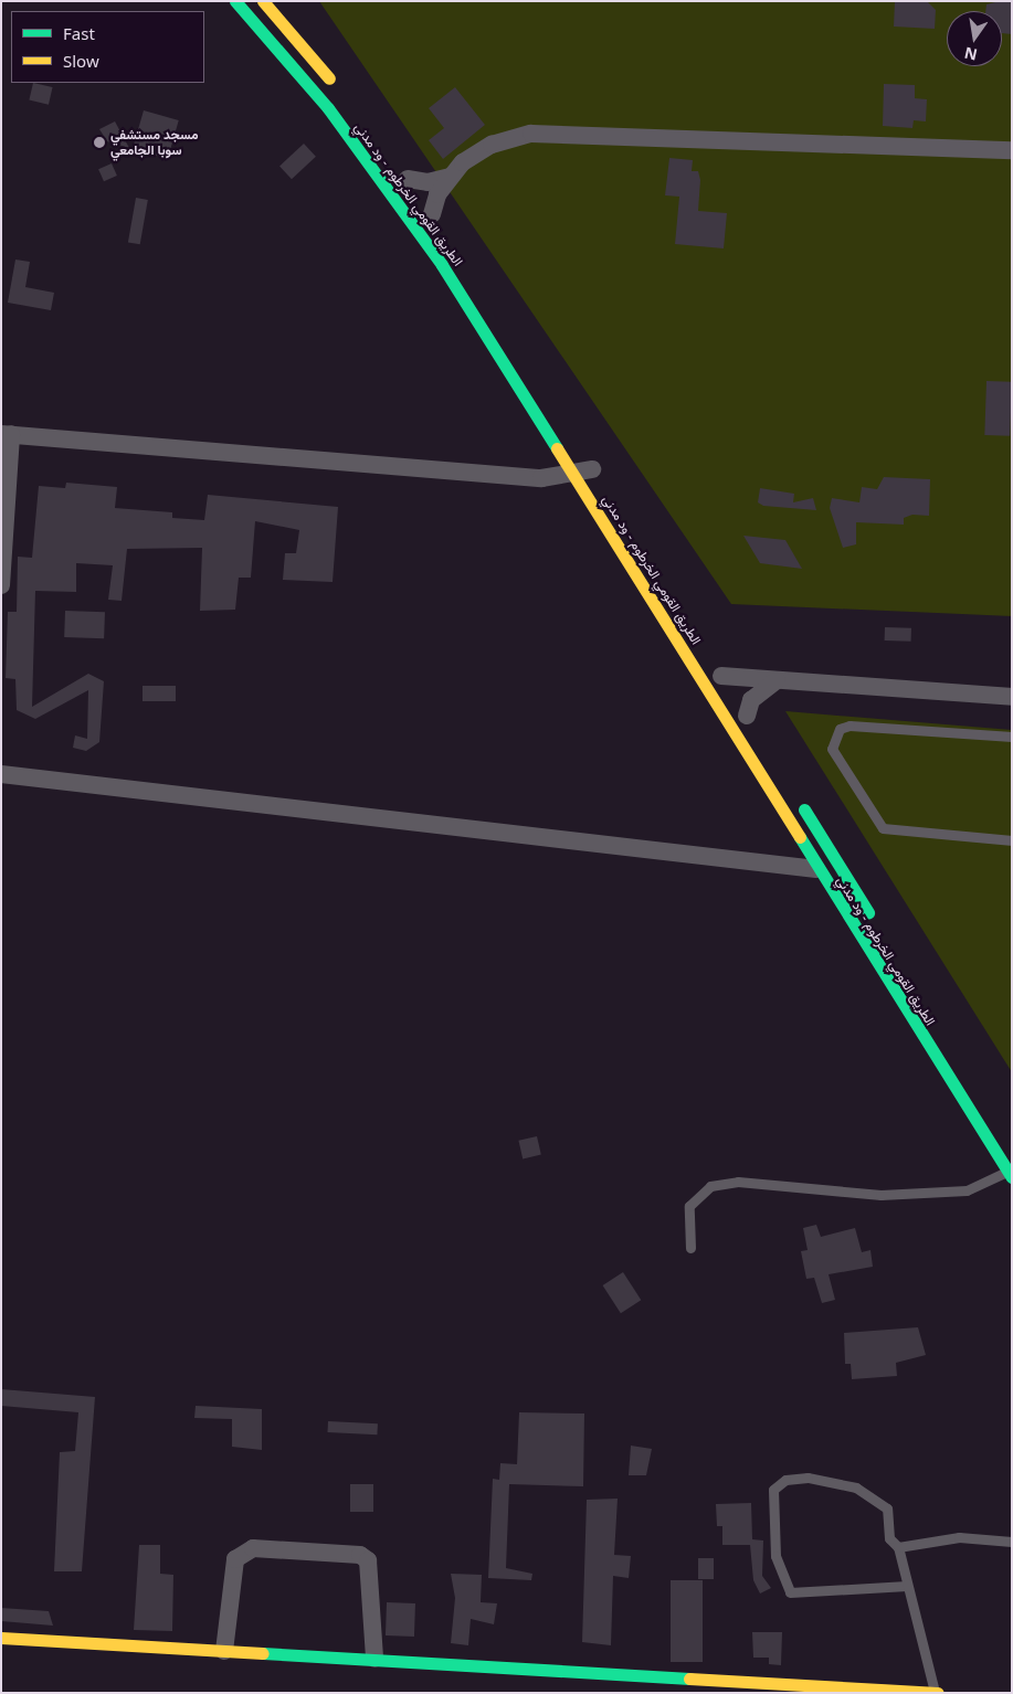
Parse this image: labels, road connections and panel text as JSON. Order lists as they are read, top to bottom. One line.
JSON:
{"streets":{"main road":["الطريق القومي الخرطوم - ود مدني"]},"places":["مسجد مستشفي سوبا الجامعي"],"legend":["Fast","Slow"],"north":"bottom"}
